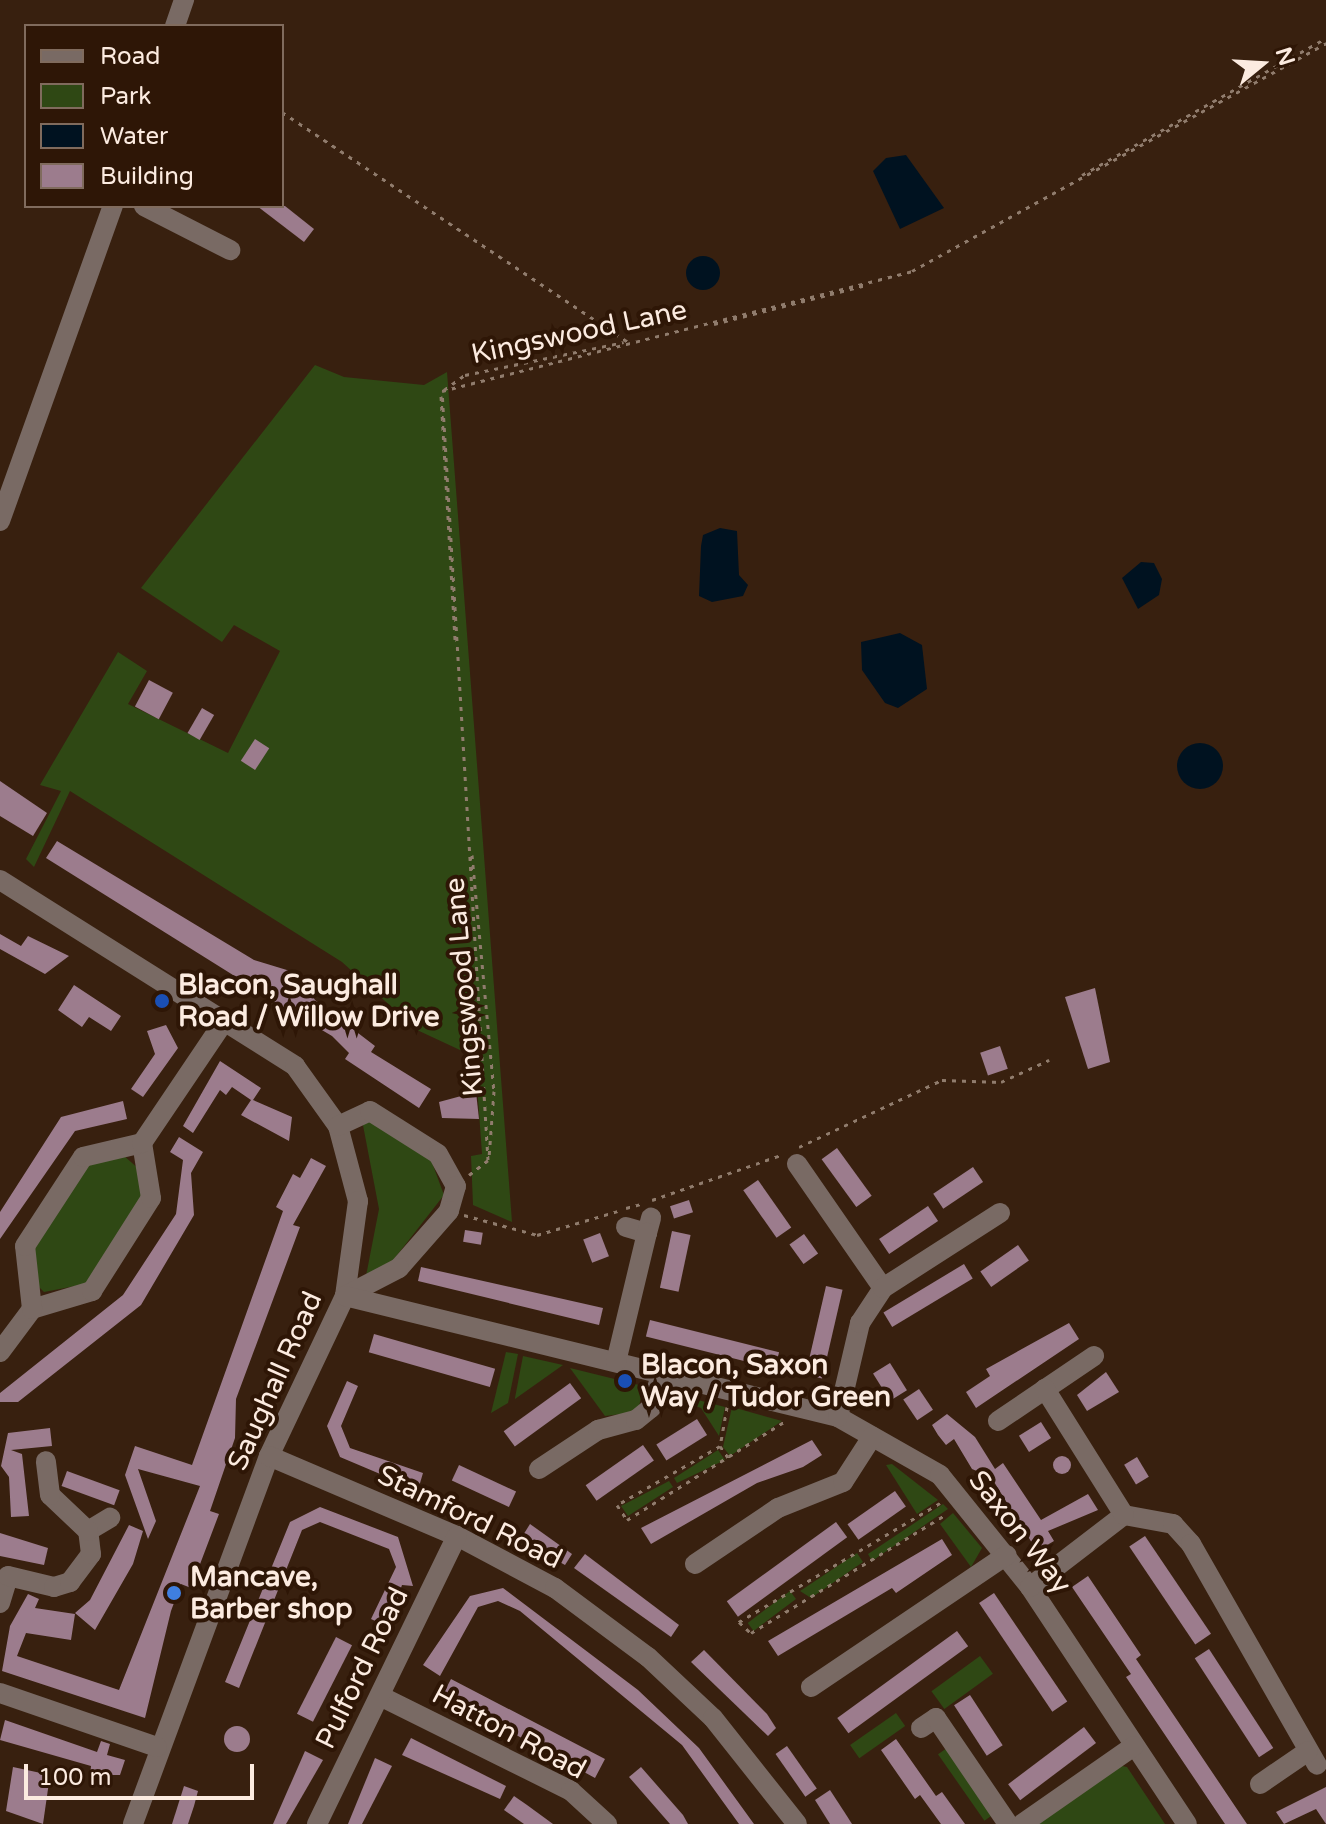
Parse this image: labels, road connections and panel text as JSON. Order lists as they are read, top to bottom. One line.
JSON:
{"streets":{"street":["Saughall Road","Stamford Road","Saxon Way","Pulford Road","Hatton Road"],"path":["Kingswood Lane"]},"crossings":[["Saughall Road","Stamford Road"],["Saughall Road","Saxon Way"],["Stamford Road","Pulford Road"],["Pulford Road","Hatton Road"]],"places":["Blacon, Saughall Road / Willow Drive","Blacon, Saxon Way / Tudor Green","Mancave, Barber shop"],"legend":["Road","Park","Water","Building"],"scale_bar":"100 m","north":"right"}
